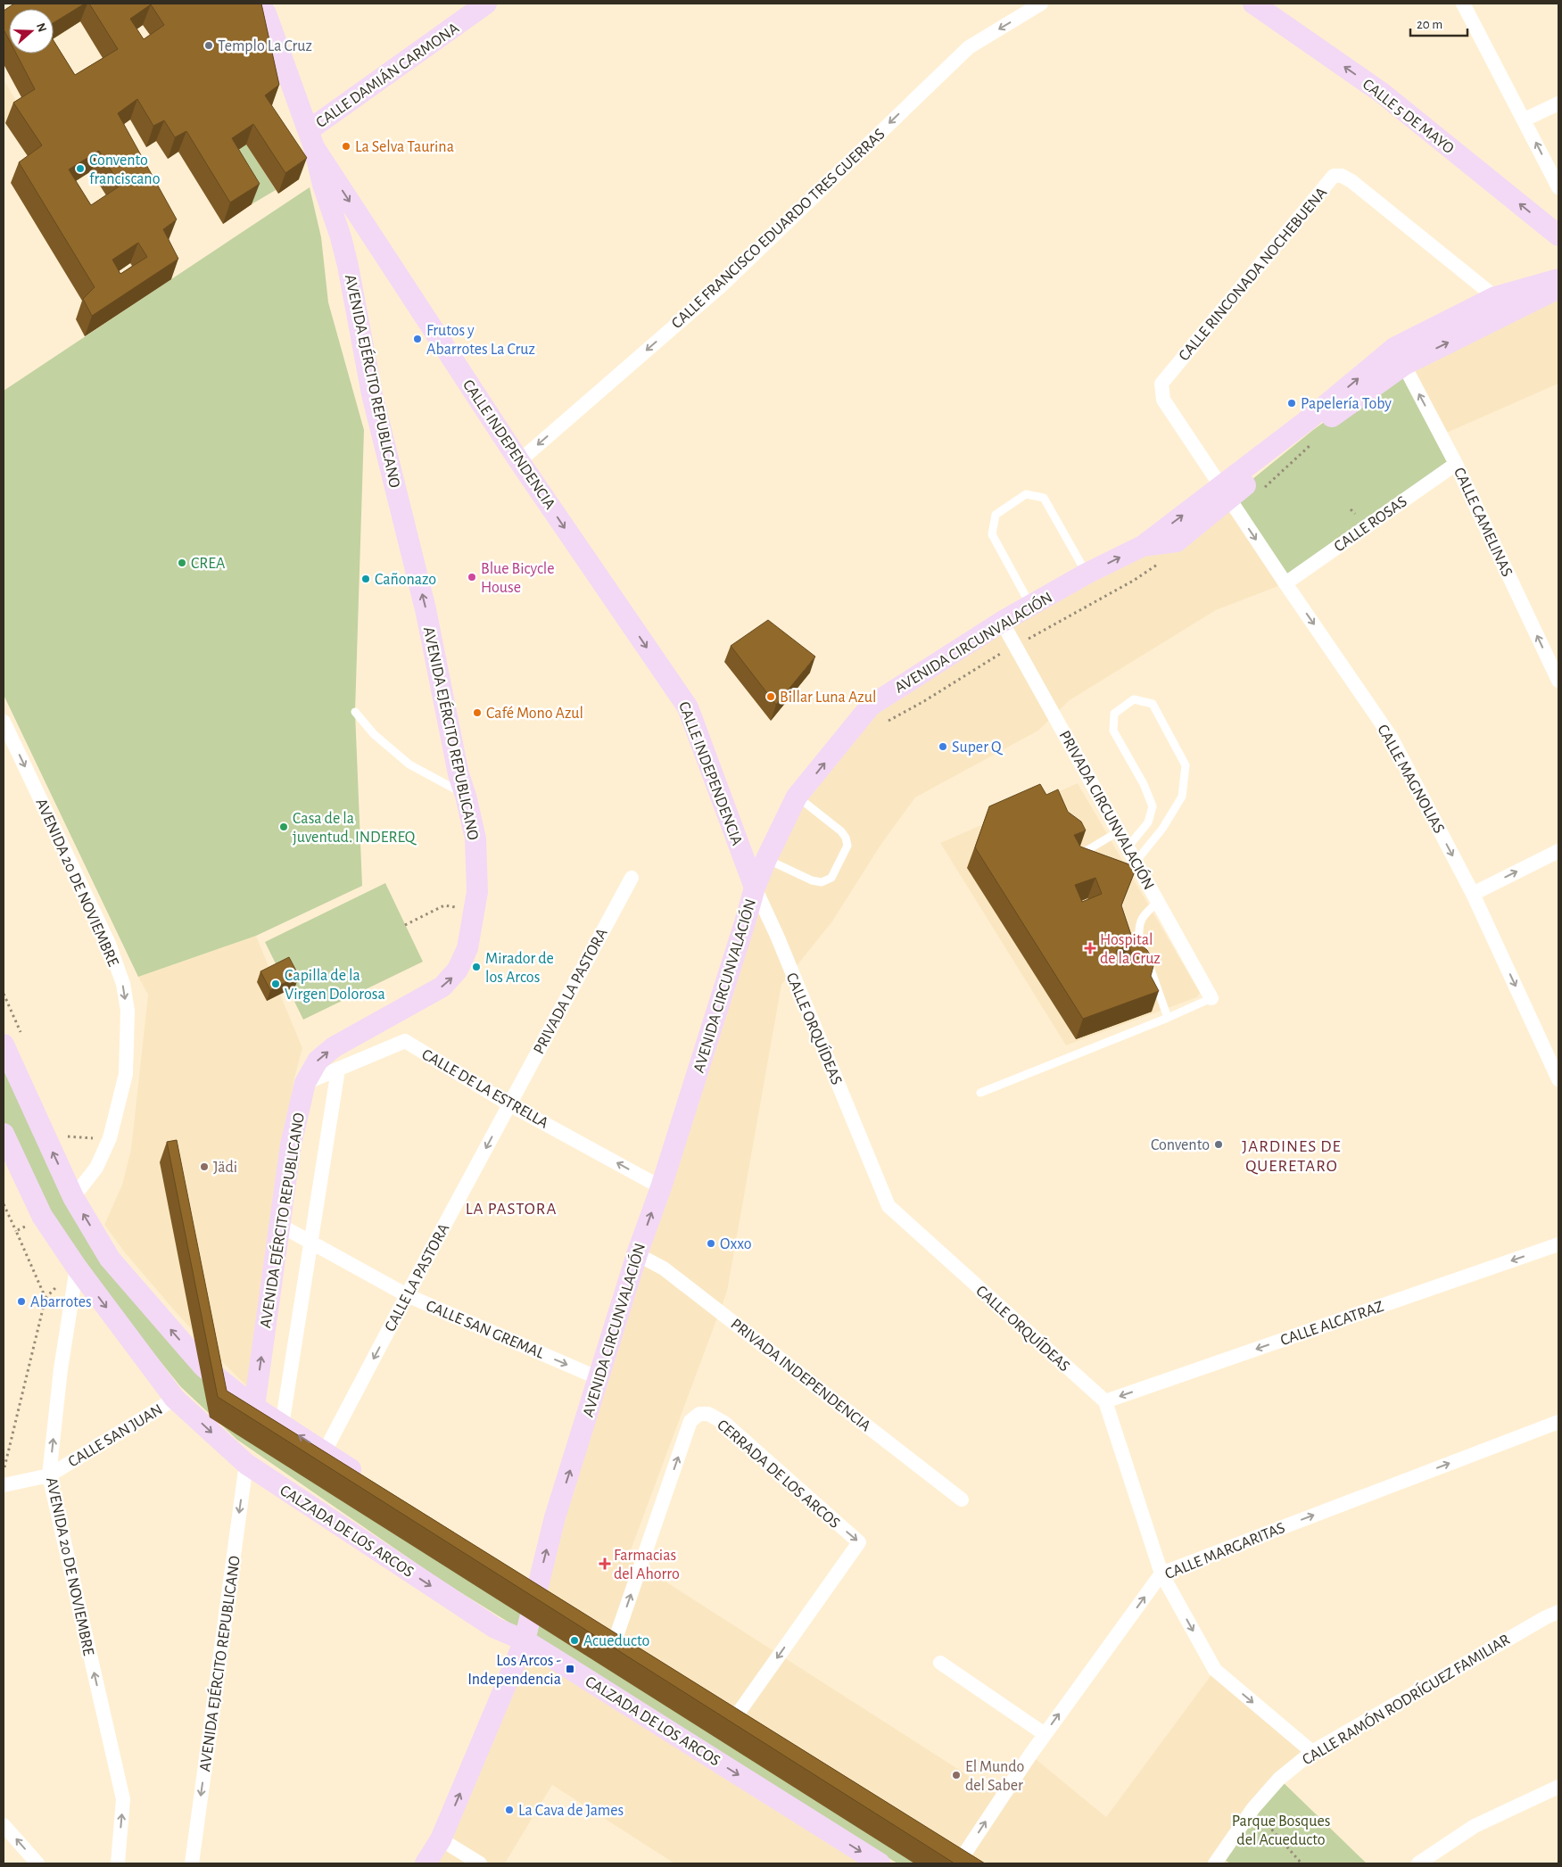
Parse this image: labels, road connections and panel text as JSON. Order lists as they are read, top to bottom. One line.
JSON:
{"streets":{"street":["CALLE DAMIÁN CARMONA","CALLE 5 DE MAYO","CALLE FRANCISCO EDUARDO TRES GUERRAS","CALLE RINCONADA NOCHEBUENA","AVENIDA EJÉRCITO REPUBLICANO","CALLE INDEPENDENCIA","CALLE CAMELINAS","CALLE ROSAS","AVENIDA CIRCUNVALACIÓN","CALLE MAGNOLIAS","PRIVADA CIRCUNVALACIÓN","AVENIDA 20 DE NOVIEMBRE","PRIVADA LA PASTORA","CALLE ORQUÍDEAS","CALLE DE LA ESTRELLA","CALLE LA PASTORA","CALLE ALCATRAZ","CALLE SAN GREMAL","PRIVADA INDEPENDENCIA","CALLE SAN JUAN","CERRADA DE LOS ARCOS","CALZADA DE LOS ARCOS","CALLE MARGARITAS","CALLE RAMÓN RODRÍGUEZ FAMILIAR"]},"crossings":[["CALLE DAMIÁN CARMONA","AVENIDA EJÉRCITO REPUBLICANO"],["CALLE DAMIÁN CARMONA","CALLE INDEPENDENCIA"],["CALLE FRANCISCO EDUARDO TRES GUERRAS","CALLE INDEPENDENCIA"],["CALLE RINCONADA NOCHEBUENA","AVENIDA CIRCUNVALACIÓN"],["CALLE RINCONADA NOCHEBUENA","CALLE MAGNOLIAS"],["AVENIDA EJÉRCITO REPUBLICANO","CALLE INDEPENDENCIA"],["AVENIDA EJÉRCITO REPUBLICANO","CALLE DE LA ESTRELLA"],["AVENIDA EJÉRCITO REPUBLICANO","CALLE SAN GREMAL"],["AVENIDA EJÉRCITO REPUBLICANO","CALZADA DE LOS ARCOS"],["CALLE INDEPENDENCIA","AVENIDA CIRCUNVALACIÓN"],["CALLE INDEPENDENCIA","CALLE ORQUÍDEAS"],["CALLE CAMELINAS","CALLE ROSAS"],["CALLE CAMELINAS","AVENIDA CIRCUNVALACIÓN"],["CALLE ROSAS","CALLE MAGNOLIAS"],["AVENIDA CIRCUNVALACIÓN","CALLE MAGNOLIAS"],["AVENIDA CIRCUNVALACIÓN","PRIVADA CIRCUNVALACIÓN"],["AVENIDA CIRCUNVALACIÓN","CALLE ORQUÍDEAS"],["AVENIDA CIRCUNVALACIÓN","CALLE DE LA ESTRELLA"],["AVENIDA CIRCUNVALACIÓN","CALLE SAN GREMAL"],["AVENIDA CIRCUNVALACIÓN","PRIVADA INDEPENDENCIA"],["AVENIDA CIRCUNVALACIÓN","CALZADA DE LOS ARCOS"],["AVENIDA 20 DE NOVIEMBRE","CALLE SAN JUAN"],["AVENIDA 20 DE NOVIEMBRE","CALZADA DE LOS ARCOS"],["PRIVADA LA PASTORA","CALLE DE LA ESTRELLA"],["PRIVADA LA PASTORA","CALLE LA PASTORA"],["CALLE ORQUÍDEAS","CALLE ALCATRAZ"],["CALLE ORQUÍDEAS","CALLE MARGARITAS"],["CALLE ORQUÍDEAS","CALLE RAMÓN RODRÍGUEZ FAMILIAR"],["CALLE DE LA ESTRELLA","CALLE LA PASTORA"],["CALLE LA PASTORA","CALLE SAN GREMAL"],["CALLE SAN JUAN","CALZADA DE LOS ARCOS"]],"one_way":["CALLE FRANCISCO EDUARDO TRES GUERRAS","CALLE INDEPENDENCIA","CALLE CAMELINAS","AVENIDA CIRCUNVALACIÓN","CALLE MAGNOLIAS","CALLE DE LA ESTRELLA","CALLE ALCATRAZ","CALLE SAN GREMAL","CALLE MARGARITAS"],"districts":["JARDINES DE QUERETARO","LA PASTORA"],"parks":["Parque Bosques del Acueducto"],"places":{"other":["Templo La Cruz","La Selva Taurina","Convento franciscano","Frutos y Abarrotes La Cruz","Papelería Toby","CREA","Blue Bicycle House","Cañonazo","Billar Luna Azul","Café Mono Azul","Super Q","Casa de la juventud. INDEREQ","Mirador de los Arcos","Capilla de la Virgen Dolorosa","Convento","Jädi","Oxxo","Abarrotes","Acueducto","El Mundo del Saber","La Cava de James"],"health":["Hospital de la Cruz","Farmacias del Ahorro"],"transit":["Los Arcos - Independencia"]},"scale_bar":"20 m","north":"right"}
